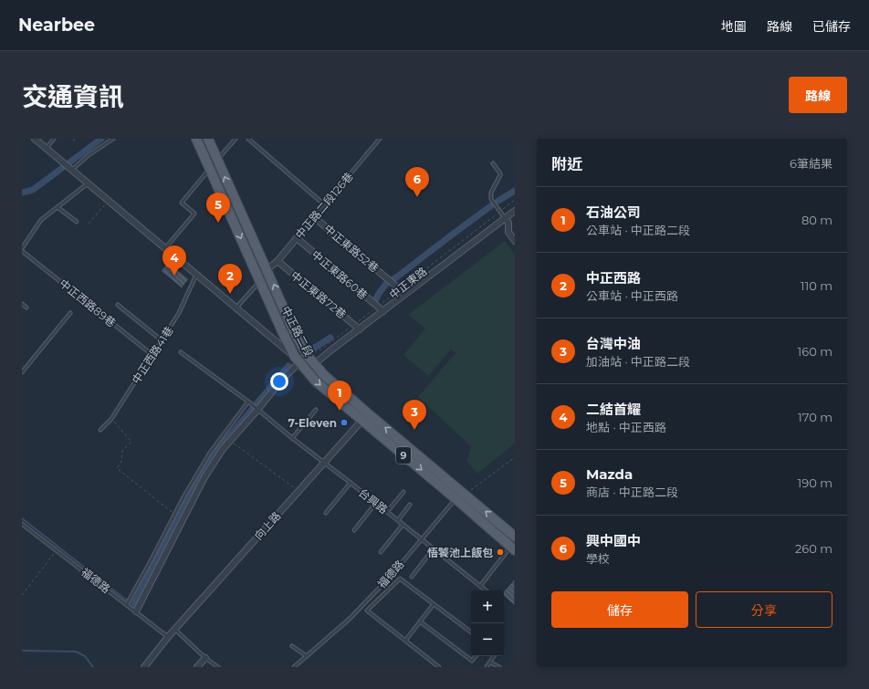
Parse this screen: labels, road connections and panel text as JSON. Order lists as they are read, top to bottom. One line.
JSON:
{"streets":{"main road":["中正路二段","9"],"street":["中正路二段126巷","中正東路52巷","中正東路60巷","中正東路","中正東路72巷","向上路"],"lane":["中正西路89巷","中正西路41巷","台興路","福德路"]},"crossings":[["中正路二段126巷","中正東路52巷"],["中正路二段126巷","中正東路60巷"],["中正路二段126巷","中正東路72巷"],["中正路二段126巷","中正路二段"],["中正東路52巷","中正東路"],["中正東路60巷","中正東路"],["中正東路","中正東路72巷"],["中正東路","中正路二段"],["中正西路89巷","中正西路41巷"],["中正路二段","9"],["中正路二段","向上路"],["中正路二段","福德路"],["台興路","向上路"],["台興路","福德路"],["向上路","福德路"]],"places":["7-Eleven","悟饕池上飯包"],"page":{"header":"Nearbee","nav":["地圖","路線","已儲存"],"title":"交通資訊","buttons":["路線",["儲存","分享"]],"heading":["附近","6筆結果"],"pins":["6","5","4","2","1","3"],"list":[{"mark":"1","name":"石油公司","note":"公車站 · 中正路二段","value":"80 m"},{"mark":"2","name":"中正西路","note":"公車站 · 中正西路","value":"110 m"},{"mark":"3","name":"台灣中油","note":"加油站 · 中正路二段","value":"160 m"},{"mark":"4","name":"二結首耀","note":"地點 · 中正西路","value":"170 m"},{"mark":"5","name":"Mazda","note":"商店 · 中正路二段","value":"190 m"},{"mark":"6","name":"興中國中","note":"學校","value":"260 m"}],"map_buttons":["+","−"]}}
